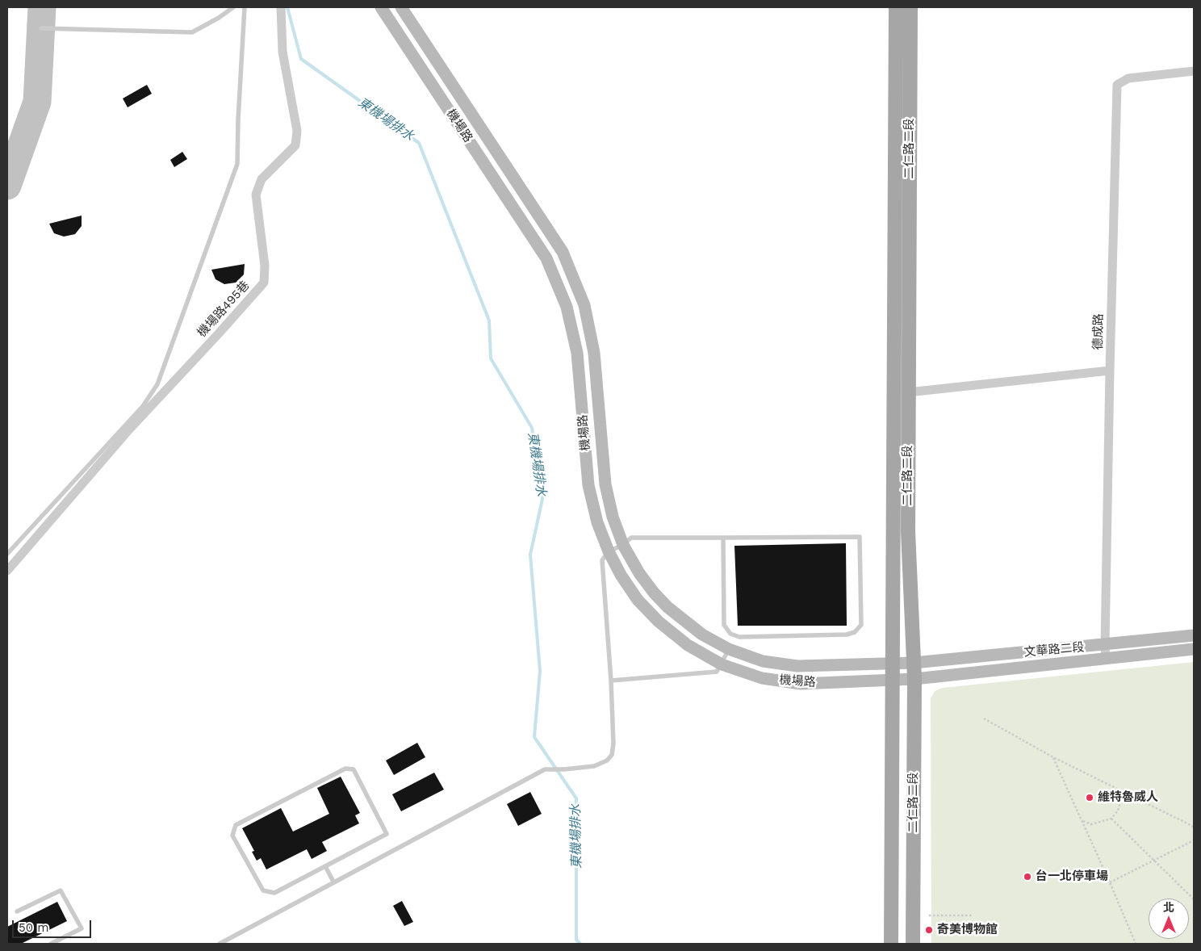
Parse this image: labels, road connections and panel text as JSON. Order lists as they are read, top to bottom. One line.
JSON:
{"streets":{"main road":["二仁路二段"],"street":["機場路","機場路495巷","德成路","文華路二段"]},"crossings":[["機場路","二仁路二段"],["機場路","文華路二段"],["二仁路二段","文華路二段"],["德成路","文華路二段"]],"water":["東機場排水"],"places":["維特魯威人","台一北停車場","奇美博物館"],"scale_bar":"50 m","north":"top"}
